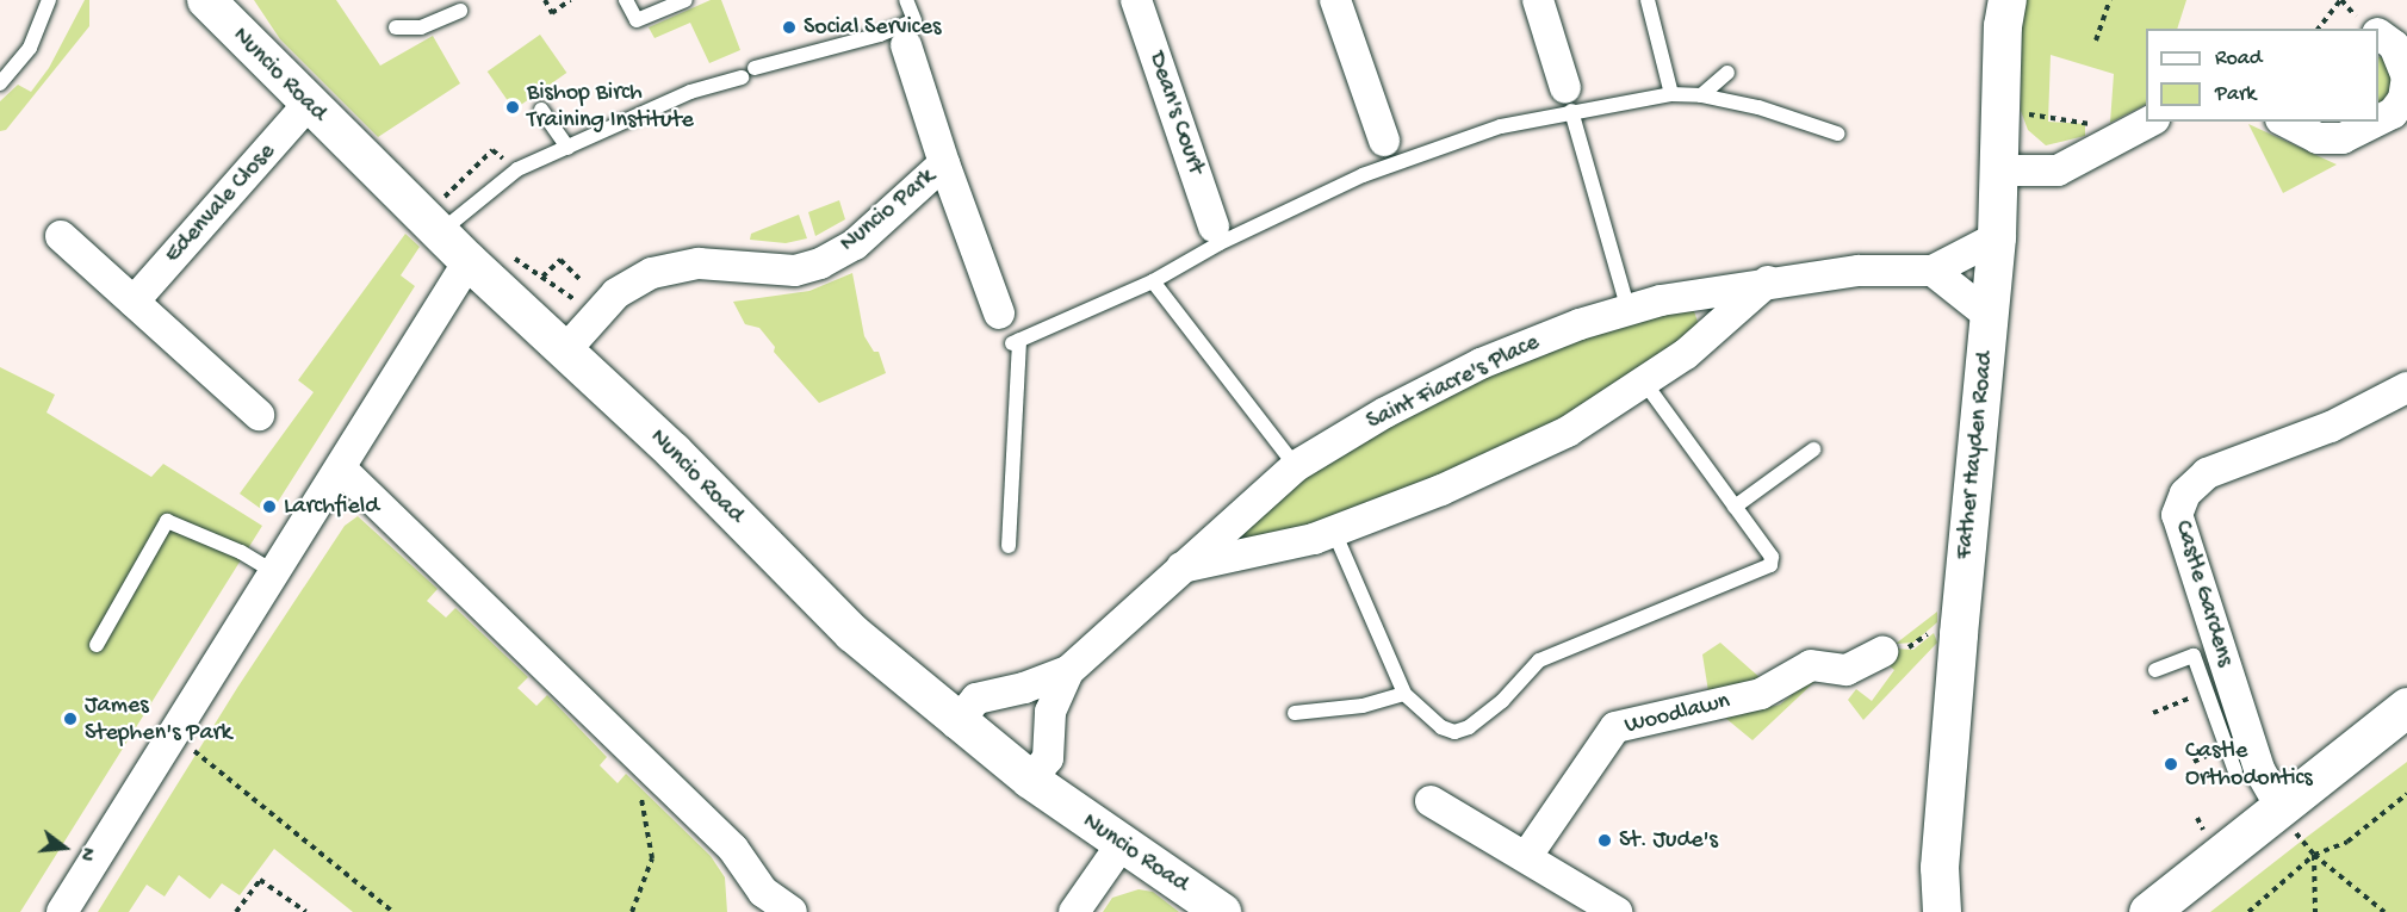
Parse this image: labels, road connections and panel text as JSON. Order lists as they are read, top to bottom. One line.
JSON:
{"streets":{"street":["Nuncio Road","Dean's Court","Edenvale Close","Nuncio Park","Saint Fiacre's Place","Father Hayden Road","Castle Gardens","Woodlawn"]},"crossings":[["Nuncio Road","Edenvale Close"],["Nuncio Road","Nuncio Park"],["Nuncio Road","Saint Fiacre's Place"],["Saint Fiacre's Place","Father Hayden Road"]],"places":["Social Services","Bishop Birch Training Institute","Larchfield","James Stephen's Park","Castle Orthodontics","St. Jude's"],"legend":["Road","Park"],"north":"right"}
